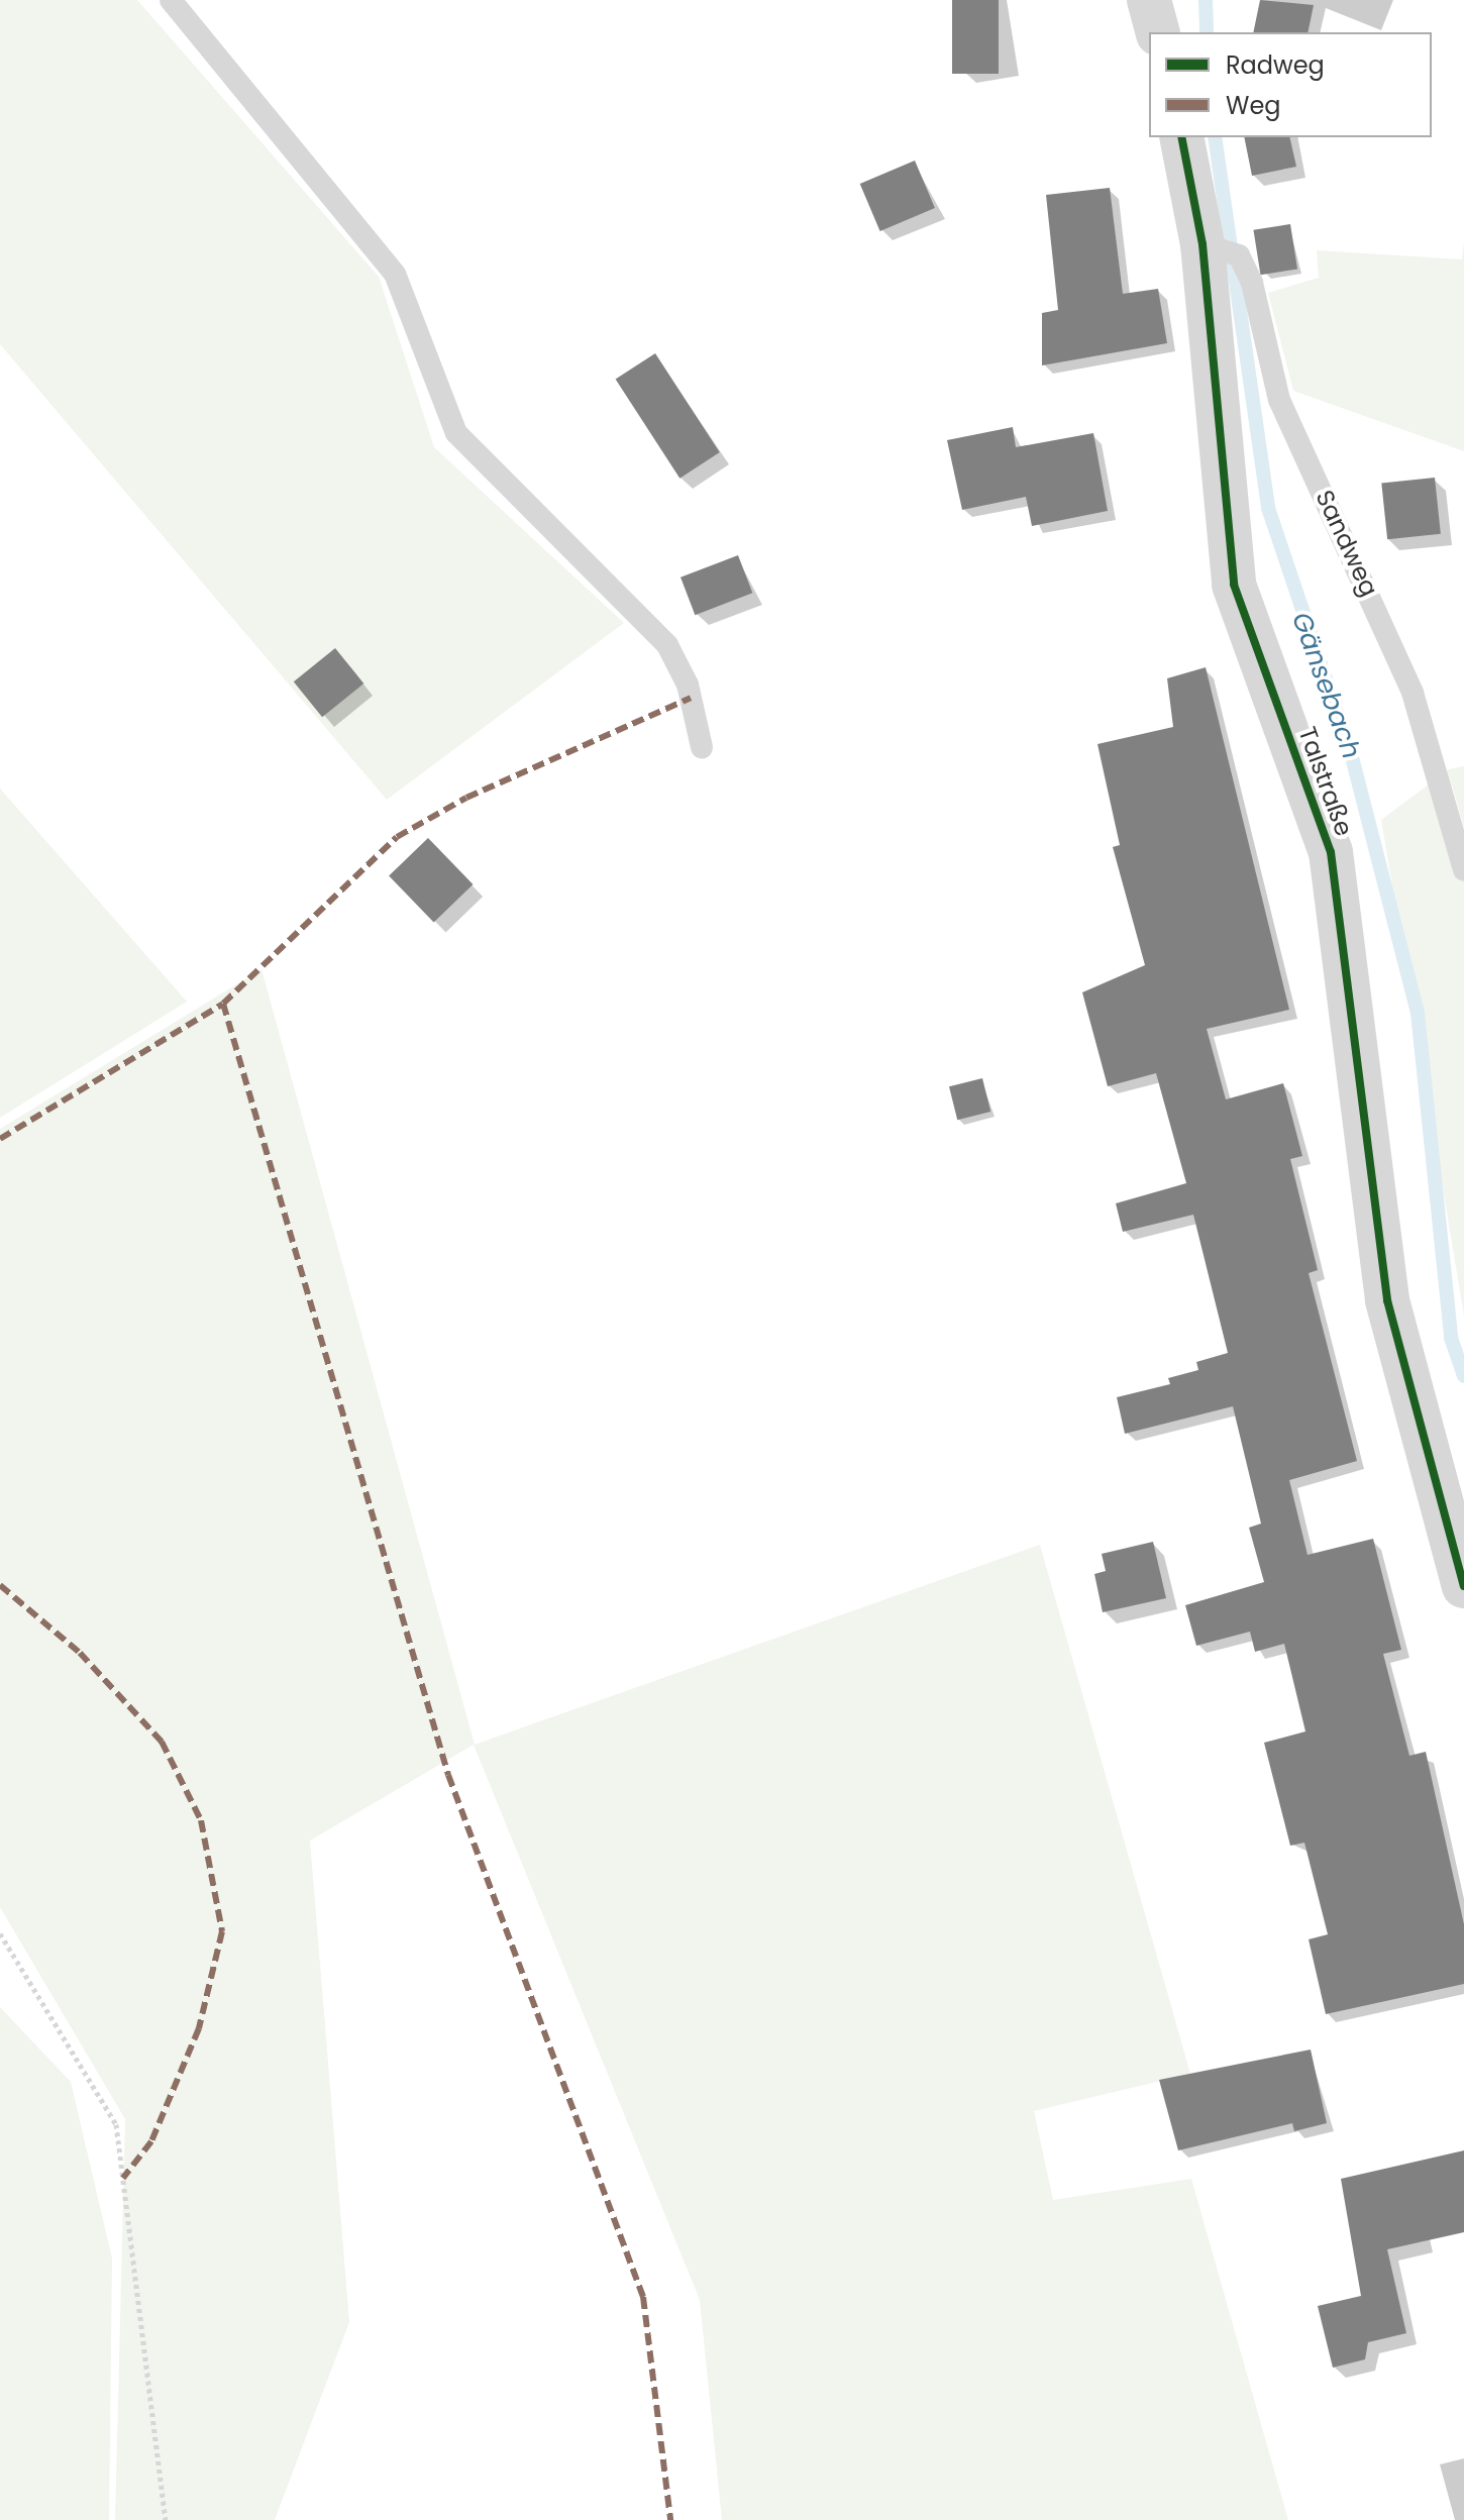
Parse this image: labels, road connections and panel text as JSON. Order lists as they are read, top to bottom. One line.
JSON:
{"streets":{"street":["Talstraße"],"lane":["Sandweg"]},"crossings":[["Sandweg","Talstraße"]],"water":["Gänsebach"],"legend":["Radweg","Weg"]}
